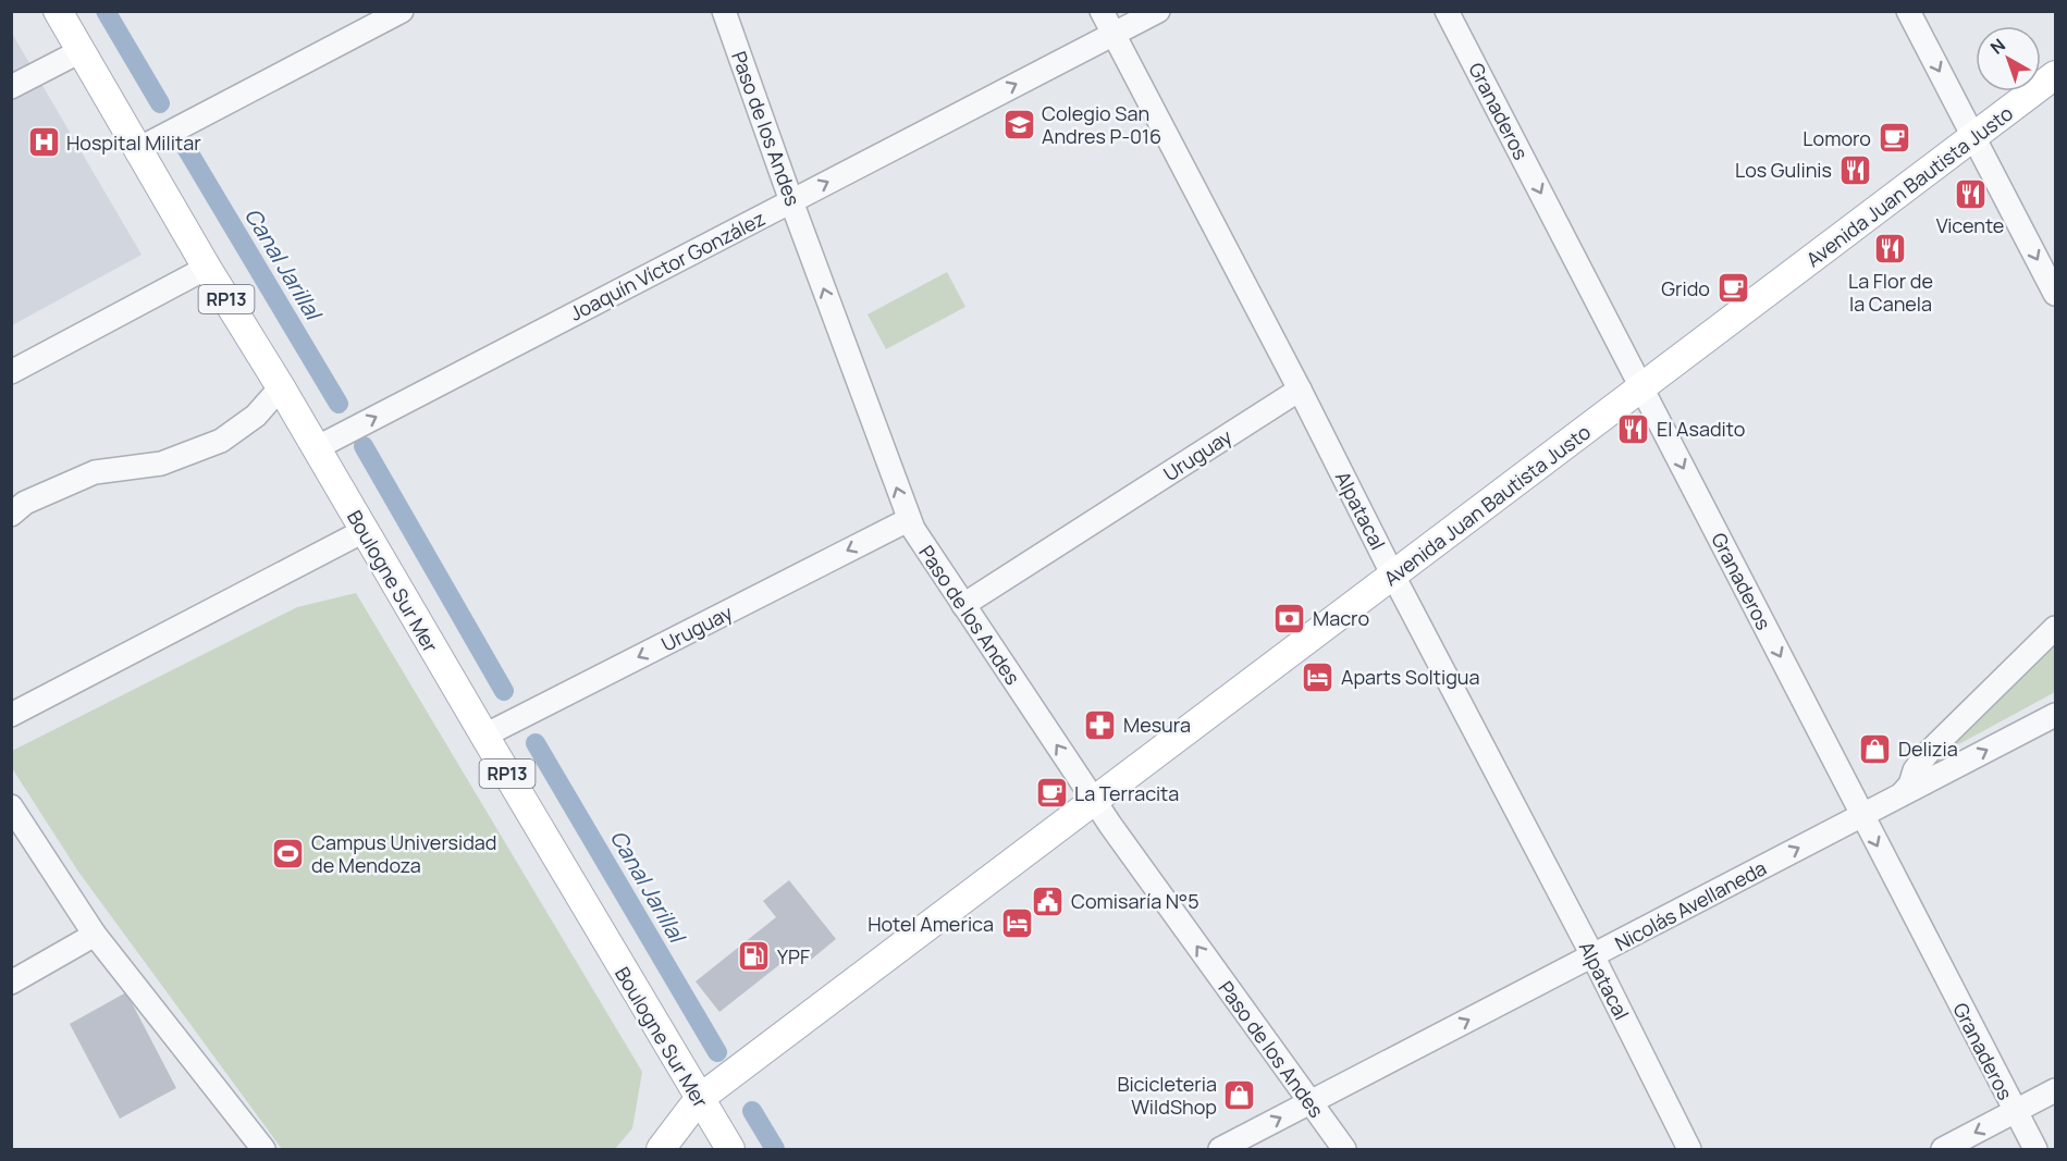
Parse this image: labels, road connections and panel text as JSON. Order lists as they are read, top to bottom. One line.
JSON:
{"streets":{"main road":["Avenida Juan Bautista Justo","RP13","Boulogne Sur Mer"],"street":["Granaderos","Paso de los Andes","Joaquín Víctor González","Uruguay","Alpatacal","Nicolás Avellaneda"]},"crossings":[["Granaderos","Avenida Juan Bautista Justo"],["Granaderos","Nicolás Avellaneda"],["Paso de los Andes","Avenida Juan Bautista Justo"],["Paso de los Andes","Joaquín Víctor González"],["Paso de los Andes","Uruguay"],["Paso de los Andes","Nicolás Avellaneda"],["Avenida Juan Bautista Justo","Alpatacal"],["Avenida Juan Bautista Justo","Boulogne Sur Mer"],["Joaquín Víctor González","Alpatacal"],["Joaquín Víctor González","Boulogne Sur Mer"],["Uruguay","Alpatacal"],["Uruguay","Boulogne Sur Mer"],["Alpatacal","Nicolás Avellaneda"]],"one_way":["Granaderos","Paso de los Andes","Joaquín Víctor González","Uruguay","Nicolás Avellaneda"],"water":["Canal Jarillal"],"places":{"school or university":["Colegio San Andres P-016"],"cafe":["Lomoro","Grido","La Terracita"],"hospital":["Hospital Militar"],"restaurant":["Los Gulinis","Vicente","La Flor de la Canela","El Asadito"],"bank":["Macro"],"hotel":["Aparts Soltigua","Hotel America"],"pharmacy":["Mesura"],"shop":["Delizia","Bicicleteria WildShop"],"sports":["Campus Universidad de Mendoza"],"public building":["Comisaría N°5"],"fuel station":["YPF"]},"north":"top left"}
